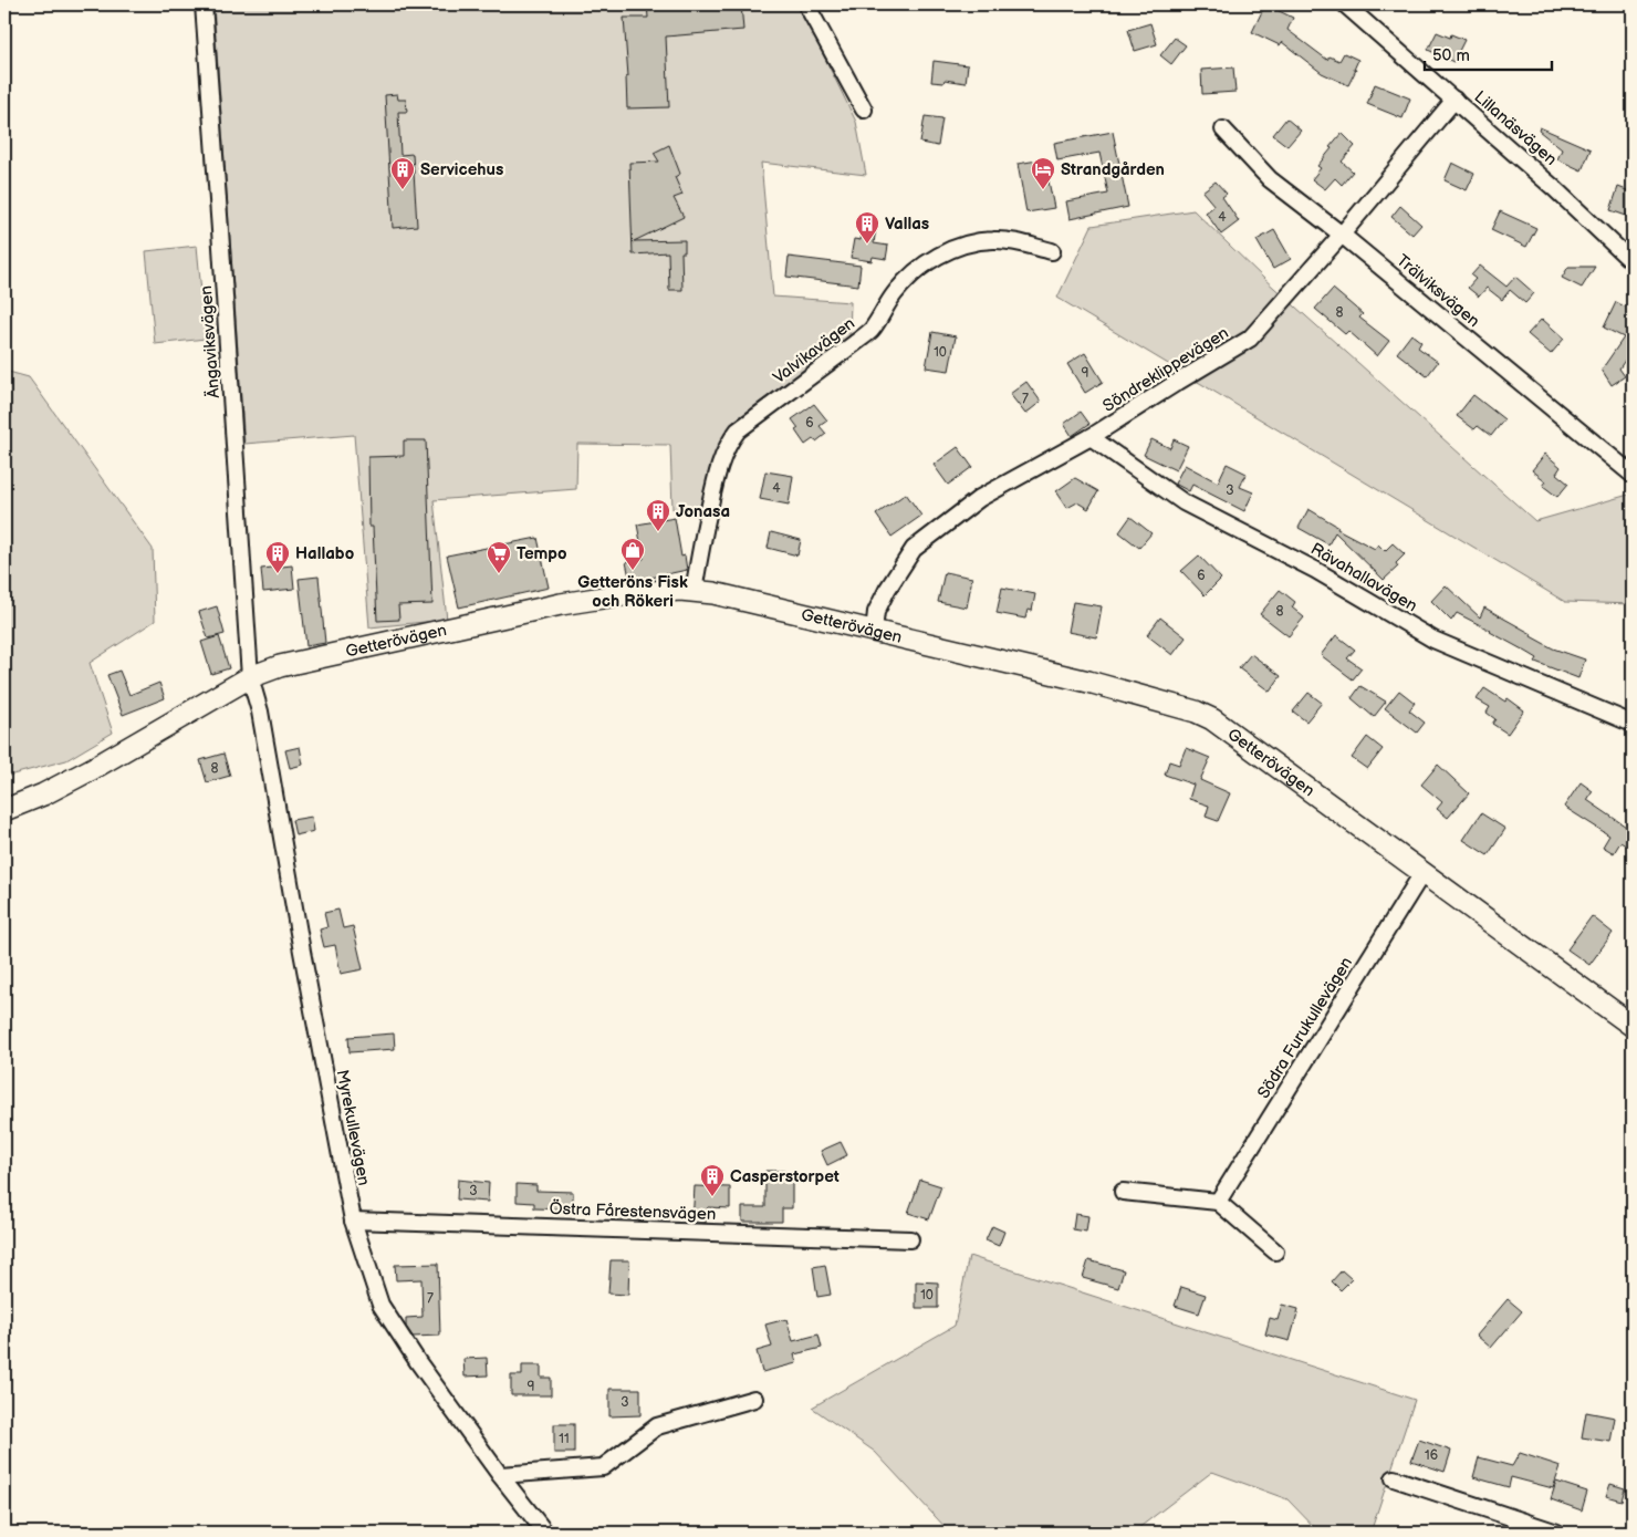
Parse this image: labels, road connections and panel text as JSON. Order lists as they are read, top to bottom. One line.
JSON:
{"streets":{"street":["Lillanäsvägen","Trälviksvägen","Ängaviksvägen","Valvikavägen","Söndreklippevägen","Rävahallavägen","Getterövägen","Södra Furukullevägen","Myrekullevägen","Östra Fårestensvägen"]},"crossings":[["Lillanäsvägen","Söndreklippevägen"],["Trälviksvägen","Söndreklippevägen"],["Ängaviksvägen","Getterövägen"],["Ängaviksvägen","Myrekullevägen"],["Valvikavägen","Getterövägen"],["Söndreklippevägen","Rävahallavägen"],["Söndreklippevägen","Getterövägen"],["Getterövägen","Södra Furukullevägen"],["Getterövägen","Myrekullevägen"],["Myrekullevägen","Östra Fårestensvägen"]],"places":{"building":["Servicehus","Vallas","Jonasa","Hallabo","Casperstorpet"],"hotel":["Strandgården"],"shop":["Getteröns Fisk och Rökeri"],"supermarket":["Tempo"]},"house_numbers":["4","8","10","9","7","6","4","3","6","8","8","3","10","7","9","3","11","16"],"scale_bar":"50 m"}
